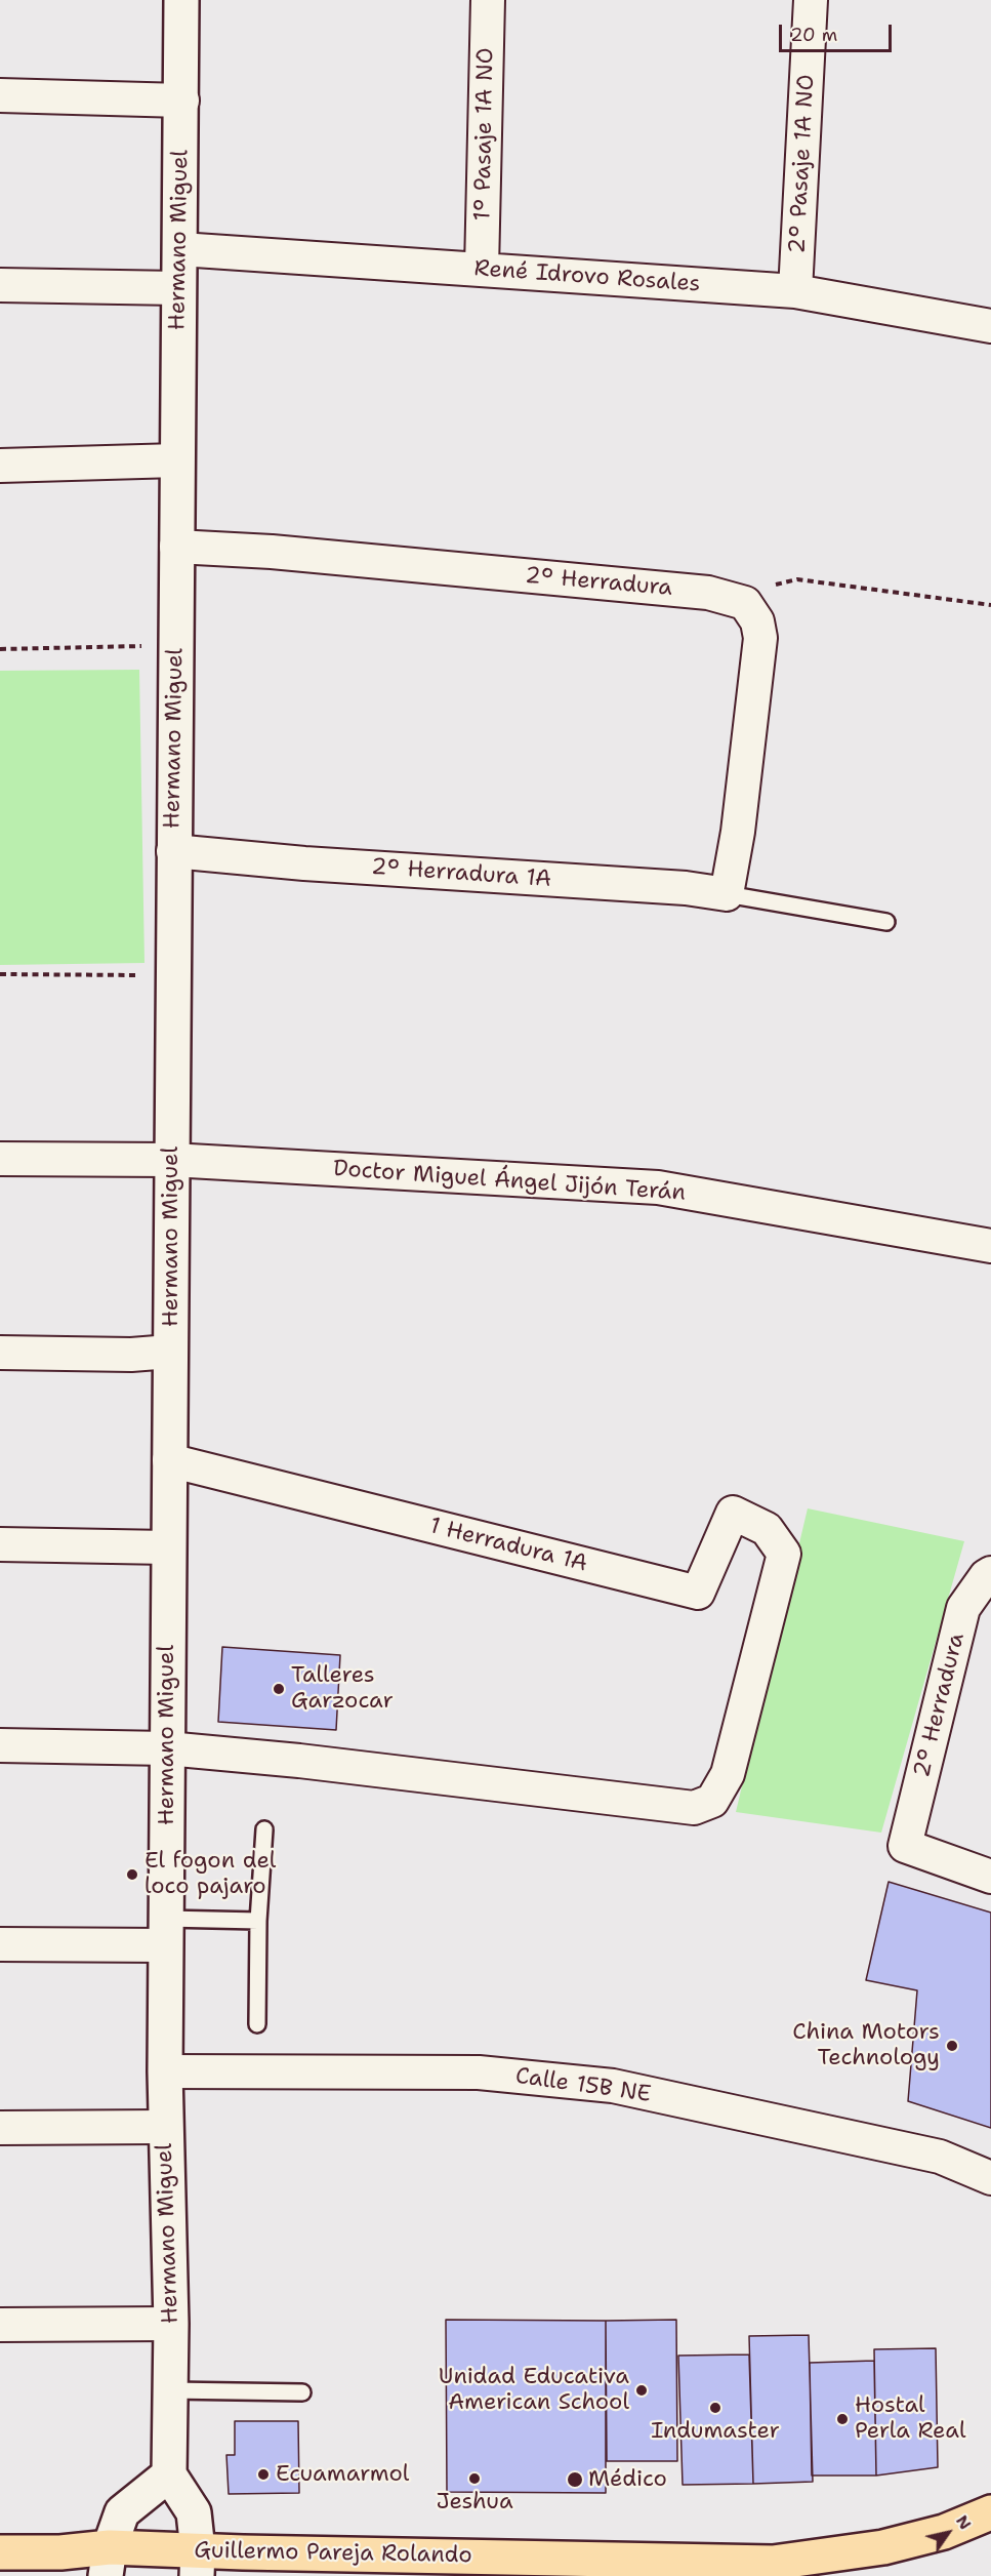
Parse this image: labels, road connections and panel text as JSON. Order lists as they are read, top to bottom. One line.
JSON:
{"streets":{"main road":["Guillermo Pareja Rolando"],"street":["1° Pasaje 1A NO","2° Pasaje 1A NO","Hermano Miguel","René Idrovo Rosales","2° Herradura","2° Herradura 1A","Doctor Miguel Ángel Jijón Terán","1 Herradura 1A","Calle 15B NE"]},"crossings":[["1° Pasaje 1A NO","René Idrovo Rosales"],["2° Pasaje 1A NO","René Idrovo Rosales"],["Hermano Miguel","René Idrovo Rosales"],["Hermano Miguel","2° Herradura"],["Hermano Miguel","2° Herradura 1A"],["Hermano Miguel","Doctor Miguel Ángel Jijón Terán"],["Hermano Miguel","1 Herradura 1A"],["Hermano Miguel","Calle 15B NE"]],"places":["Talleres Garzocar","El fogon del loco pajaro","China Motors Technology","Unidad Educativa American School","Indumaster","Hostal Perla Real","Ecuamarmol","Jeshua","Médico"],"scale_bar":"20 m","north":"top right"}
